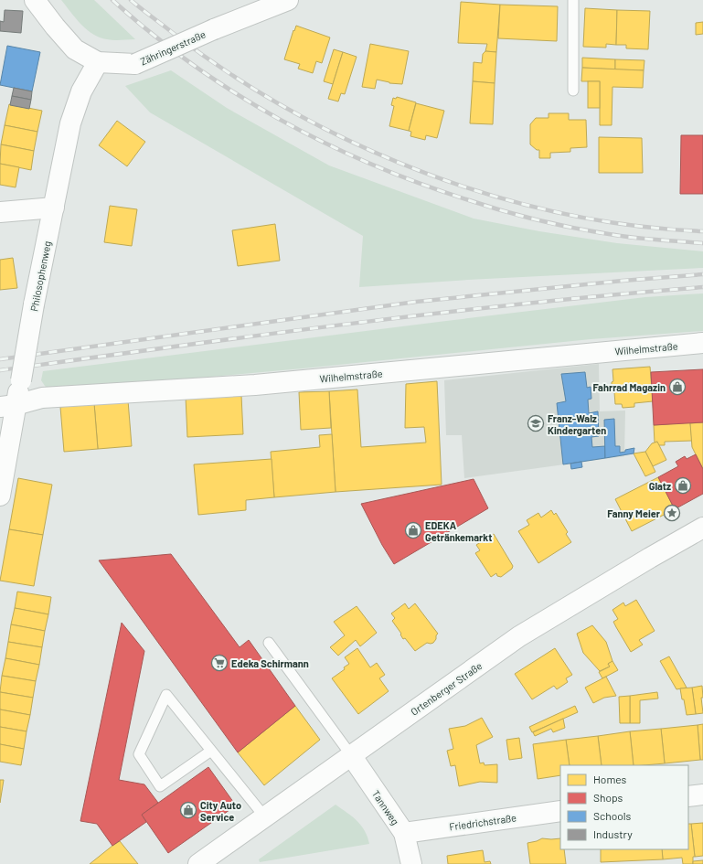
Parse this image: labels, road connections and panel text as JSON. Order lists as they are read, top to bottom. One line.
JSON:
{"streets":{"street":["Zähringerstraße","Philosophenweg","Wilhelmstraße","Ortenberger Straße","Tannweg","Friedrichstraße"]},"crossings":[["Zähringerstraße","Philosophenweg"],["Philosophenweg","Wilhelmstraße"],["Ortenberger Straße","Tannweg"],["Tannweg","Friedrichstraße"]],"places":{"shop":["Fahrrad Magazin","Glatz","EDEKA Getränkemarkt","City Auto Service"],"school or university":["Franz-Walz Kindergarten"],"place":["Fanny Meier"],"supermarket":["Edeka Schirmann"]},"legend":["Homes","Shops","Schools","Industry"]}
